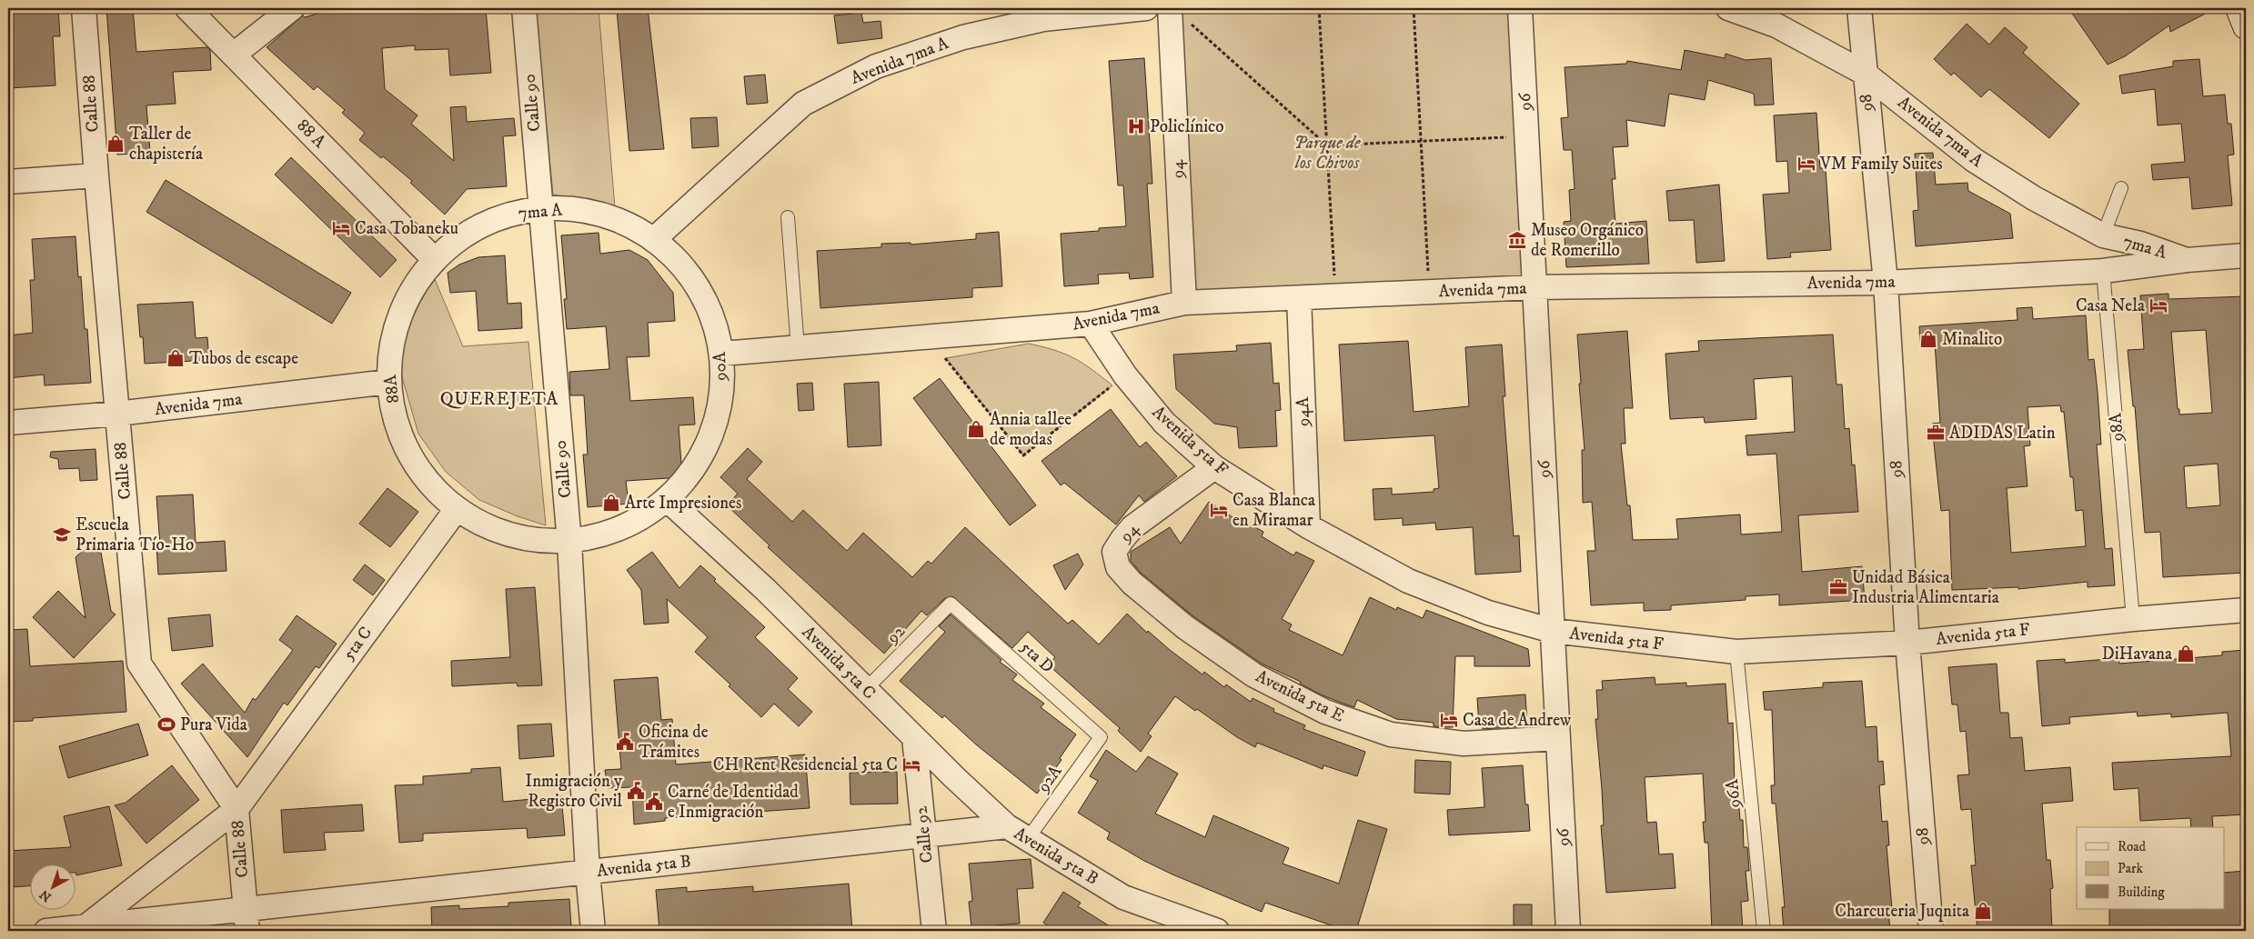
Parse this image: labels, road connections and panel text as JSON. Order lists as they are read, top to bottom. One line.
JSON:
{"streets":{"street":["Avenida 7ma A","96","Calle 90","98","Calle 88","88 A","94","7ma A","Avenida 7ma","90A","88A","94A","98A","Avenida 5ta F","5ta C","Avenida 5ta C","Avenida 5ta E","Calle 92","Avenida 5ta B"],"lane":["92","5ta D","92A","96A"]},"crossings":[["Avenida 7ma A","98"],["Avenida 7ma A","7ma A"],["Avenida 7ma A","90A"],["Avenida 7ma A","98A"],["96","Avenida 7ma"],["96","Avenida 5ta F"],["96","Avenida 5ta E"],["Calle 90","7ma A"],["Calle 90","Avenida 5ta B"],["98","Avenida 7ma"],["98","Avenida 5ta F"],["Calle 88","Avenida 7ma"],["Calle 88","5ta C"],["Calle 88","Avenida 5ta B"],["88 A","7ma A"],["88 A","88A"],["94","Avenida 7ma"],["94","Avenida 5ta F"],["94","Avenida 5ta E"],["7ma A","Avenida 7ma"],["7ma A","90A"],["7ma A","88A"],["7ma A","98A"],["Avenida 7ma","90A"],["Avenida 7ma","88A"],["Avenida 7ma","94A"],["Avenida 7ma","98A"],["Avenida 7ma","Avenida 5ta F"],["90A","Avenida 5ta C"],["88A","5ta C"],["94A","Avenida 5ta F"],["98A","Avenida 5ta F"],["Avenida 5ta F","96A"],["92","5ta D"],["92","Avenida 5ta C"],["5ta C","Avenida 5ta B"],["5ta D","92A"],["Avenida 5ta C","Calle 92"],["Avenida 5ta C","Avenida 5ta B"],["92A","Avenida 5ta B"],["Calle 92","Avenida 5ta B"]],"districts":["QUEREJETA"],"parks":["Parque de los Chivos"],"places":{"hospital":["Policlínico"],"shop":["Taller de chapistería","Minalito","Tubos de escape","Annia tallee de modas","Arte Impresiones","DiHavana","Charcuteria Juqnita"],"hotel":["VM Family Suites","Casa Tobaneku","Casa Nela","Casa Blanca en Miramar","Casa de Andrew","CH Rent Residencial 5ta C"],"museum":["Museo Orgánico de Romerillo"],"office":["ADIDAS Latin","Unidad Básica Industria Alimentaria"],"school or university":["Escuela Primaria Tío-Ho"],"sports":["Pura Vida"],"public building":["Oficina de Trámites","Inmigración y Registro Civil","Carné de Identidad e Inmigración"]},"legend":["Road","Park","Building"],"north":"bottom left"}
